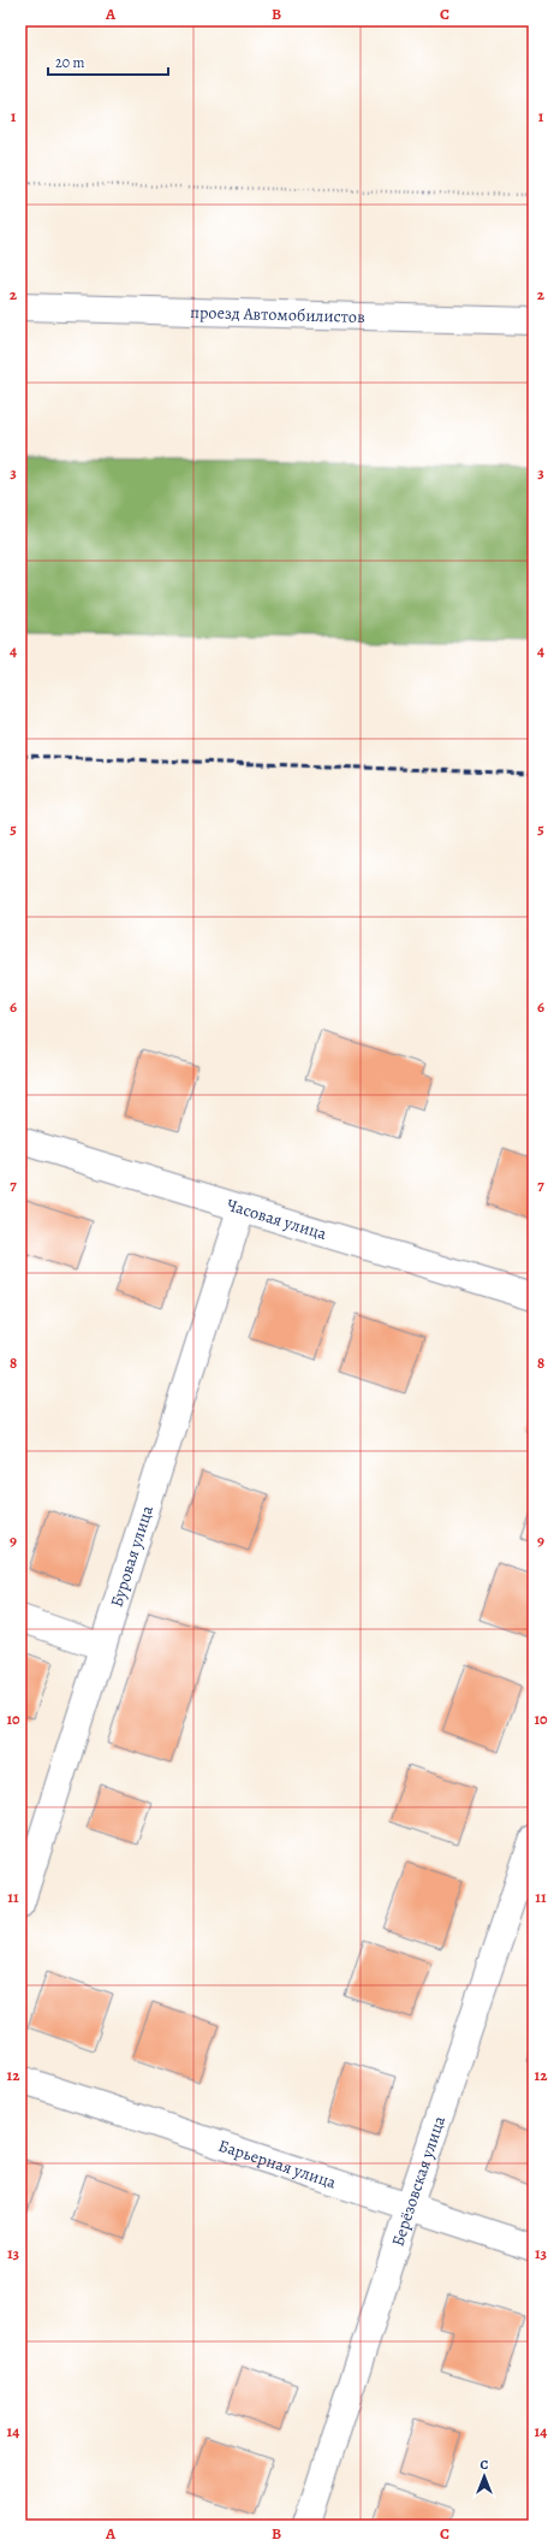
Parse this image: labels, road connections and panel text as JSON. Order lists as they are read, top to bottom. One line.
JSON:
{"streets":{"street":["проезд Автомобилистов","Часовая улица","Буровая улица","Барьерная улица","Берёзовская улица"]},"crossings":[["Часовая улица","Буровая улица"],["Барьерная улица","Берёзовская улица"]],"scale_bar":"20 m","north":"top","grid":{"columns":["A","B","C"],"rows":["1","2","3","4","5","6","7","8","9","10","11","12","13","14"]}}
